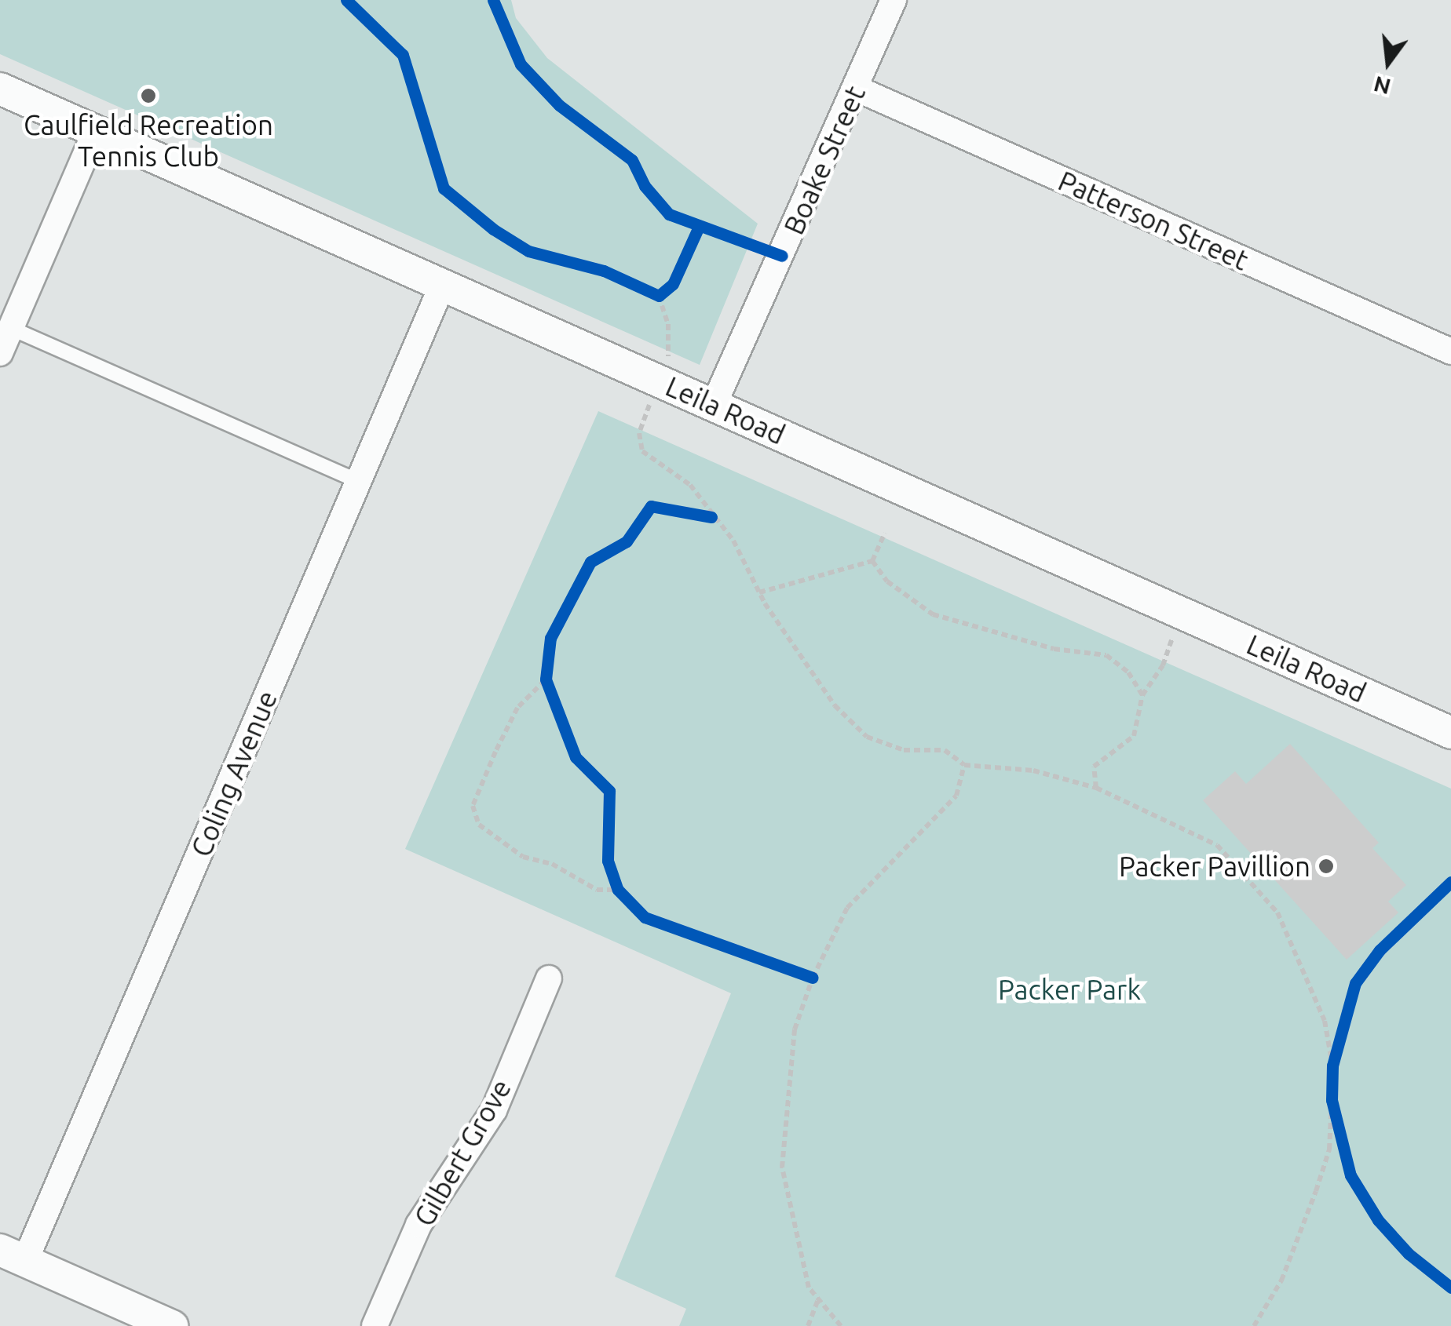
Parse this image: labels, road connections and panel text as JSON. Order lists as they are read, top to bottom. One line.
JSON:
{"streets":{"street":["Boake Street","Patterson Street","Leila Road","Coling Avenue","Gilbert Grove"]},"crossings":[["Boake Street","Patterson Street"],["Boake Street","Leila Road"],["Leila Road","Coling Avenue"]],"parks":["Packer Park"],"places":["Caulfield Recreation Tennis Club","Packer Pavillion"],"north":"bottom"}
